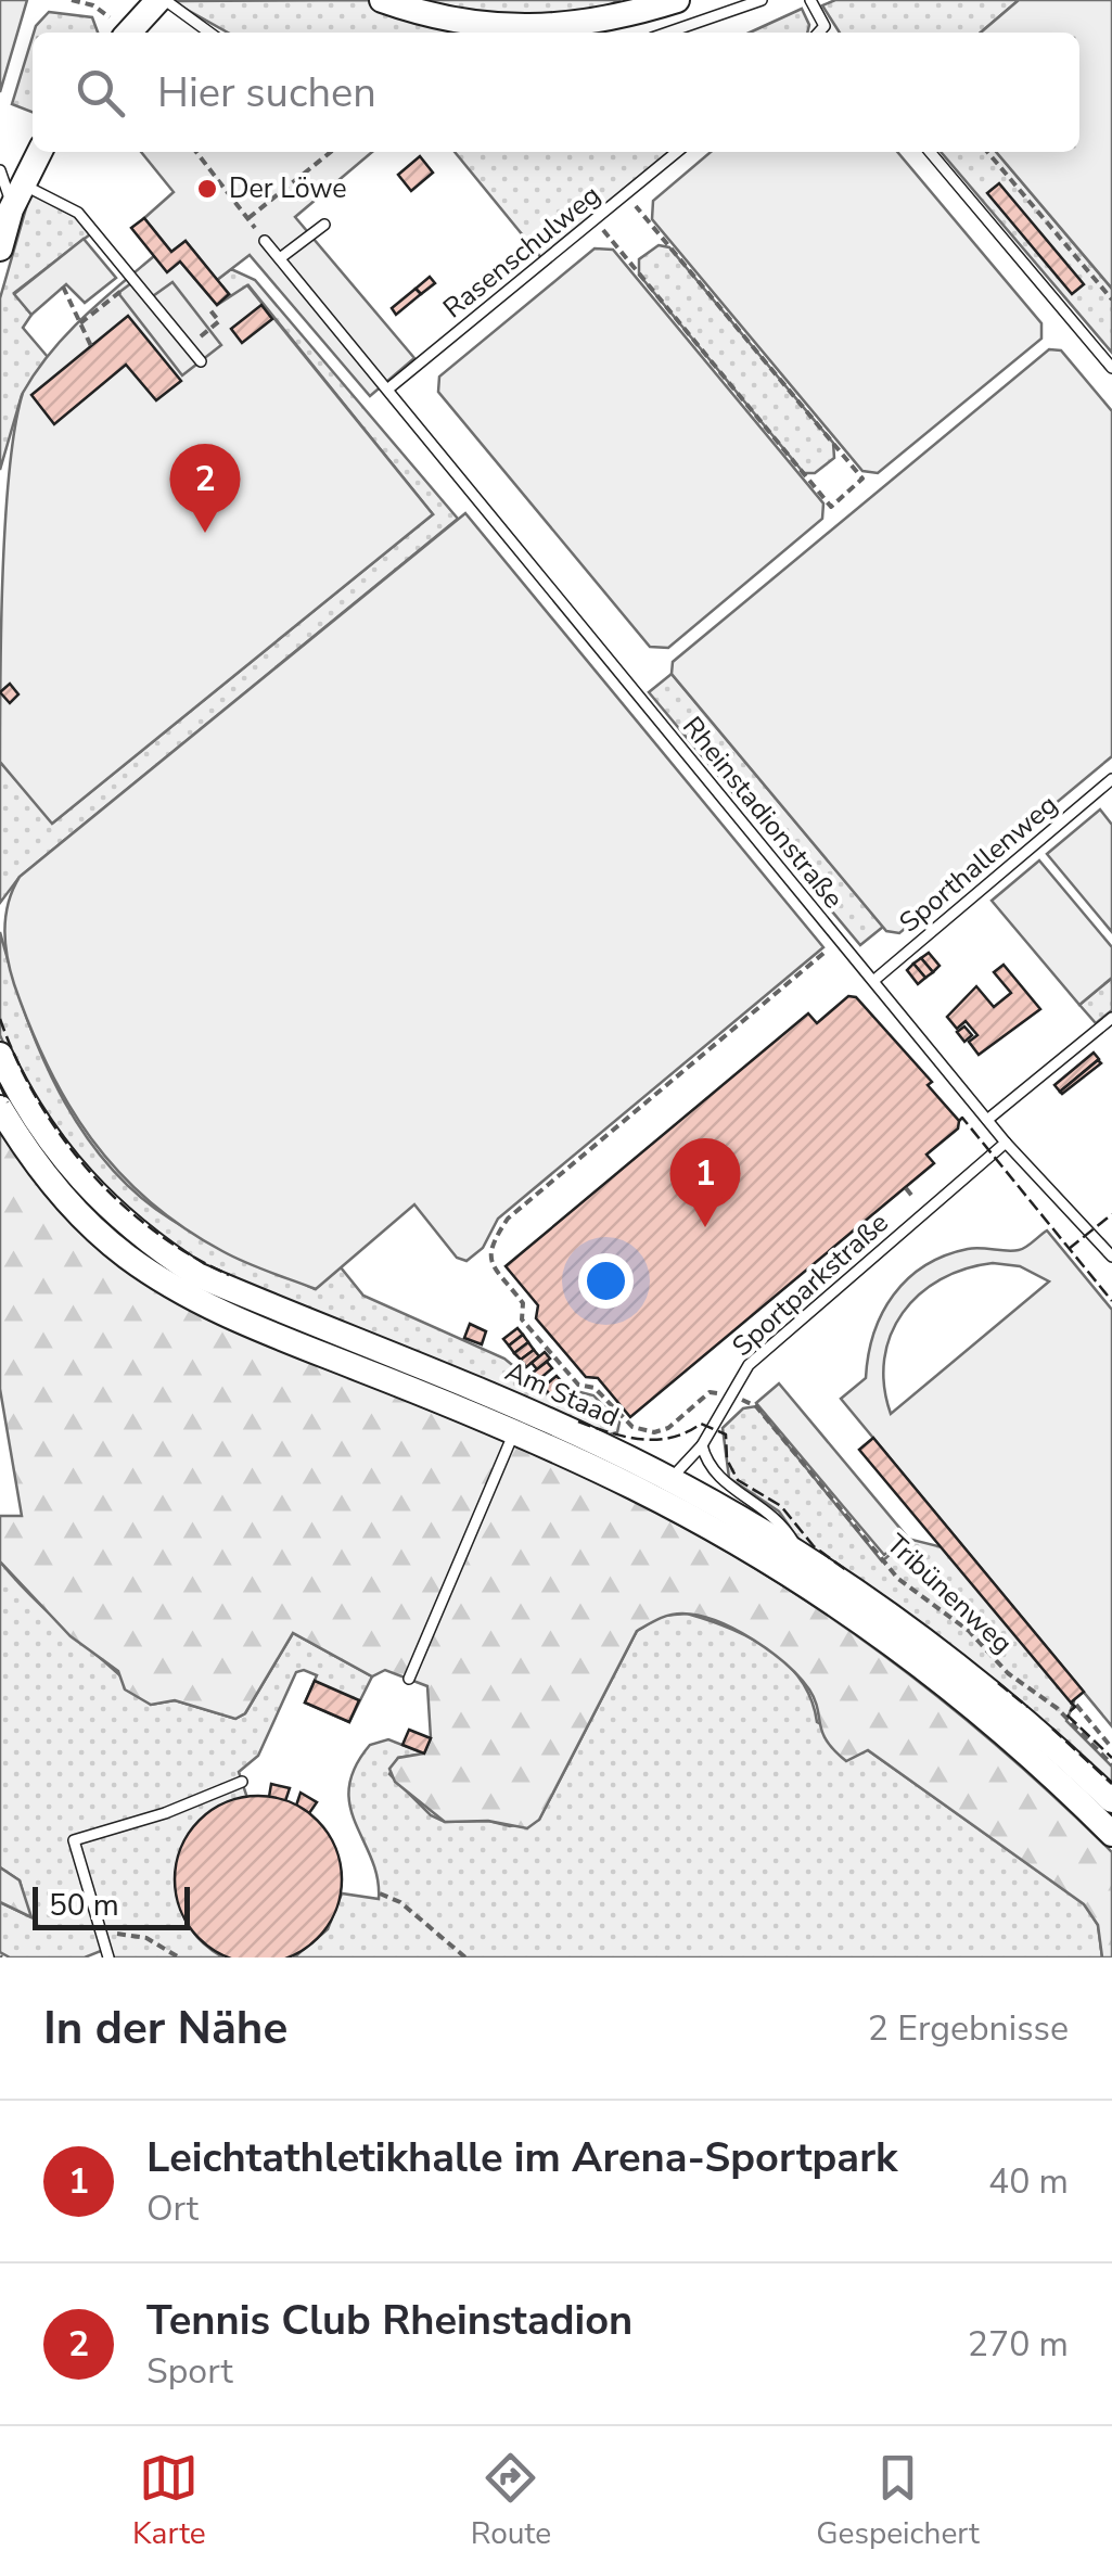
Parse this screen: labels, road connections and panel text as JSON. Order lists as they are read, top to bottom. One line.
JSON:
{"streets":{"street":["Am Staad"],"lane":["Rasenschulweg","Rheinstadionstraße","Sporthallenweg","Sportparkstraße"],"path":["Tribünenweg"]},"crossings":[["Rasenschulweg","Rheinstadionstraße"],["Rheinstadionstraße","Sporthallenweg"],["Rheinstadionstraße","Sportparkstraße"],["Sportparkstraße","Am Staad"],["Sportparkstraße","Tribünenweg"]],"places":["Der Löwe"],"scale_bar":"50 m","page":{"search":"Hier suchen","pins":["2","1"],"scale":"50 m","heading":["In der Nähe","2 Ergebnisse"],"list":[{"mark":"1","name":"Leichtathletikhalle im Arena-Sportpark","note":"Ort","value":"40 m"},{"mark":"2","name":"Tennis Club Rheinstadion","note":"Sport","value":"270 m"}],"nav":["Karte","Route","Gespeichert"]}}
